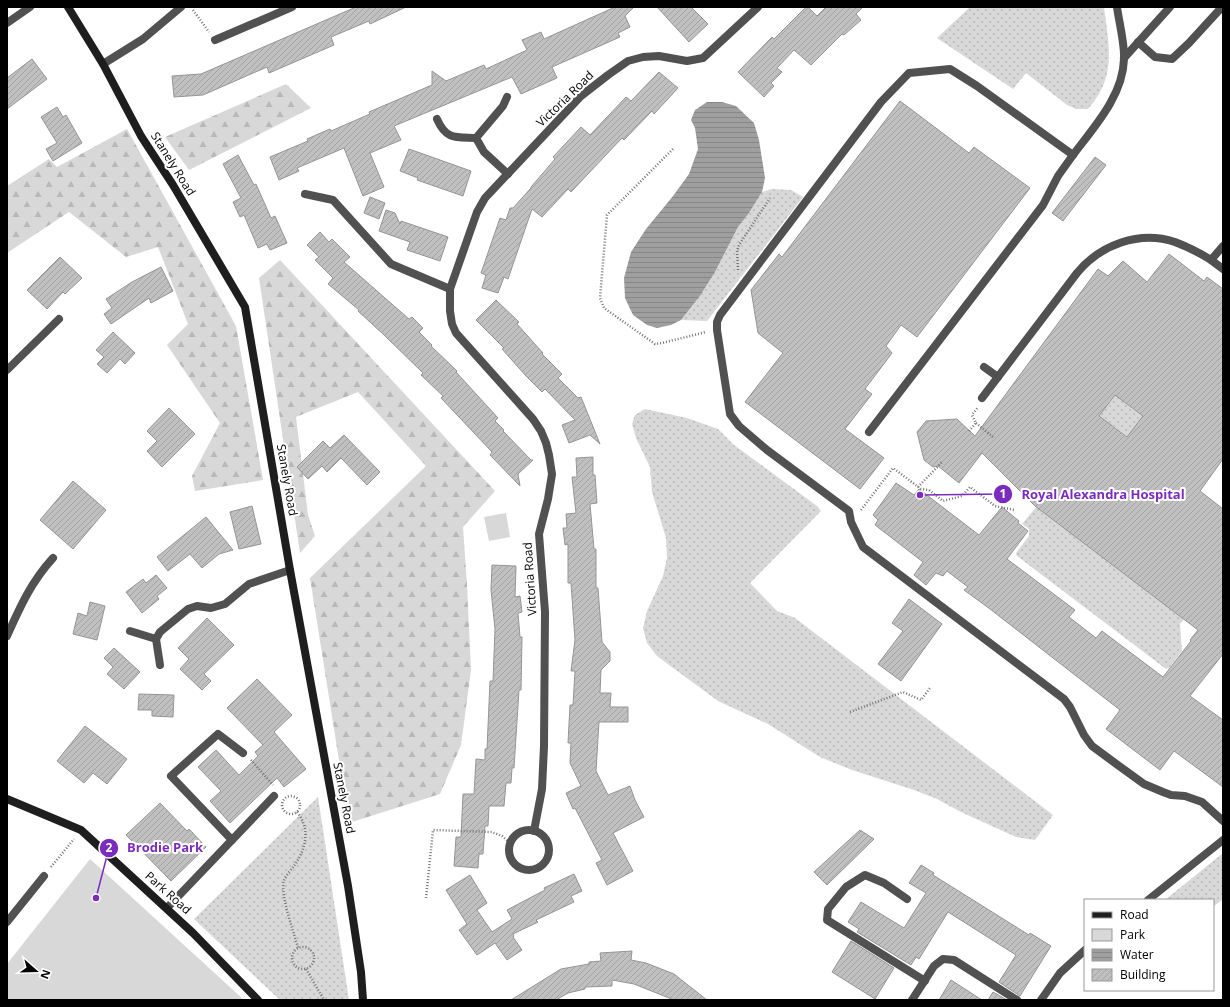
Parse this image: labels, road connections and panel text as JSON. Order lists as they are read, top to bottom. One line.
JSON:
{"streets":{"street":["Victoria Road","Stanely Road","Park Road"]},"places":["Royal Alexandra Hospital","Brodie Park"],"legend":["Road","Park","Water","Building"],"north":"right"}
